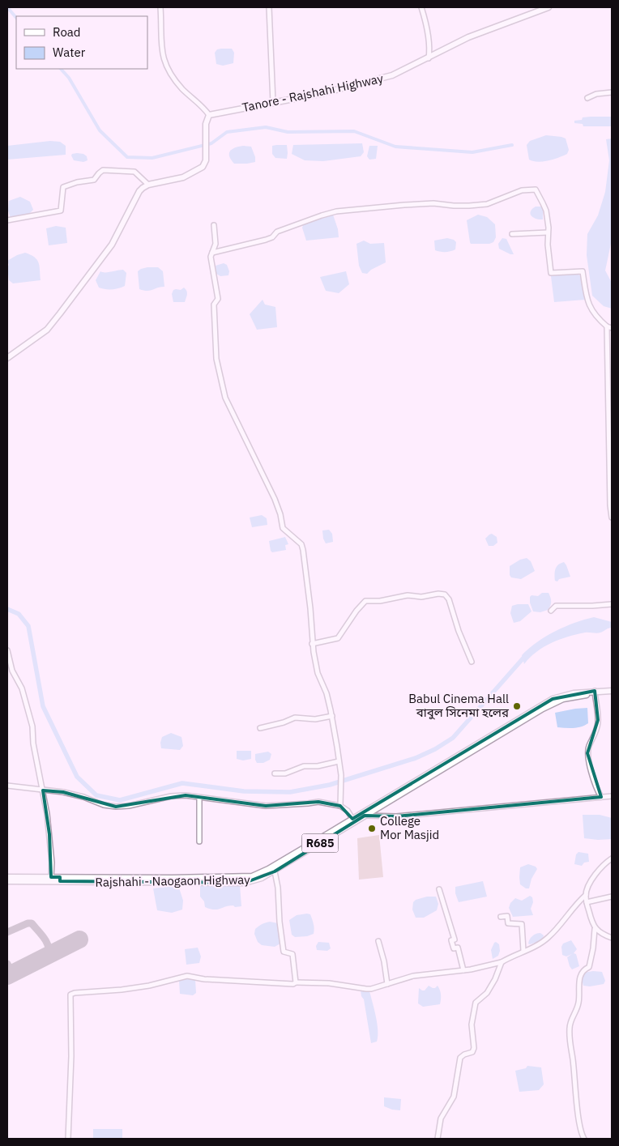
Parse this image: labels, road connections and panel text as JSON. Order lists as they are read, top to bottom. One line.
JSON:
{"streets":{"main road":["Tanore - Rajshahi Highway","R685","Rajshahi - Naogaon Highway"]},"places":["Babul Cinema Hall বাবুল সিনেমা হলের","College Mor Masjid"],"legend":["Road","Water"]}
